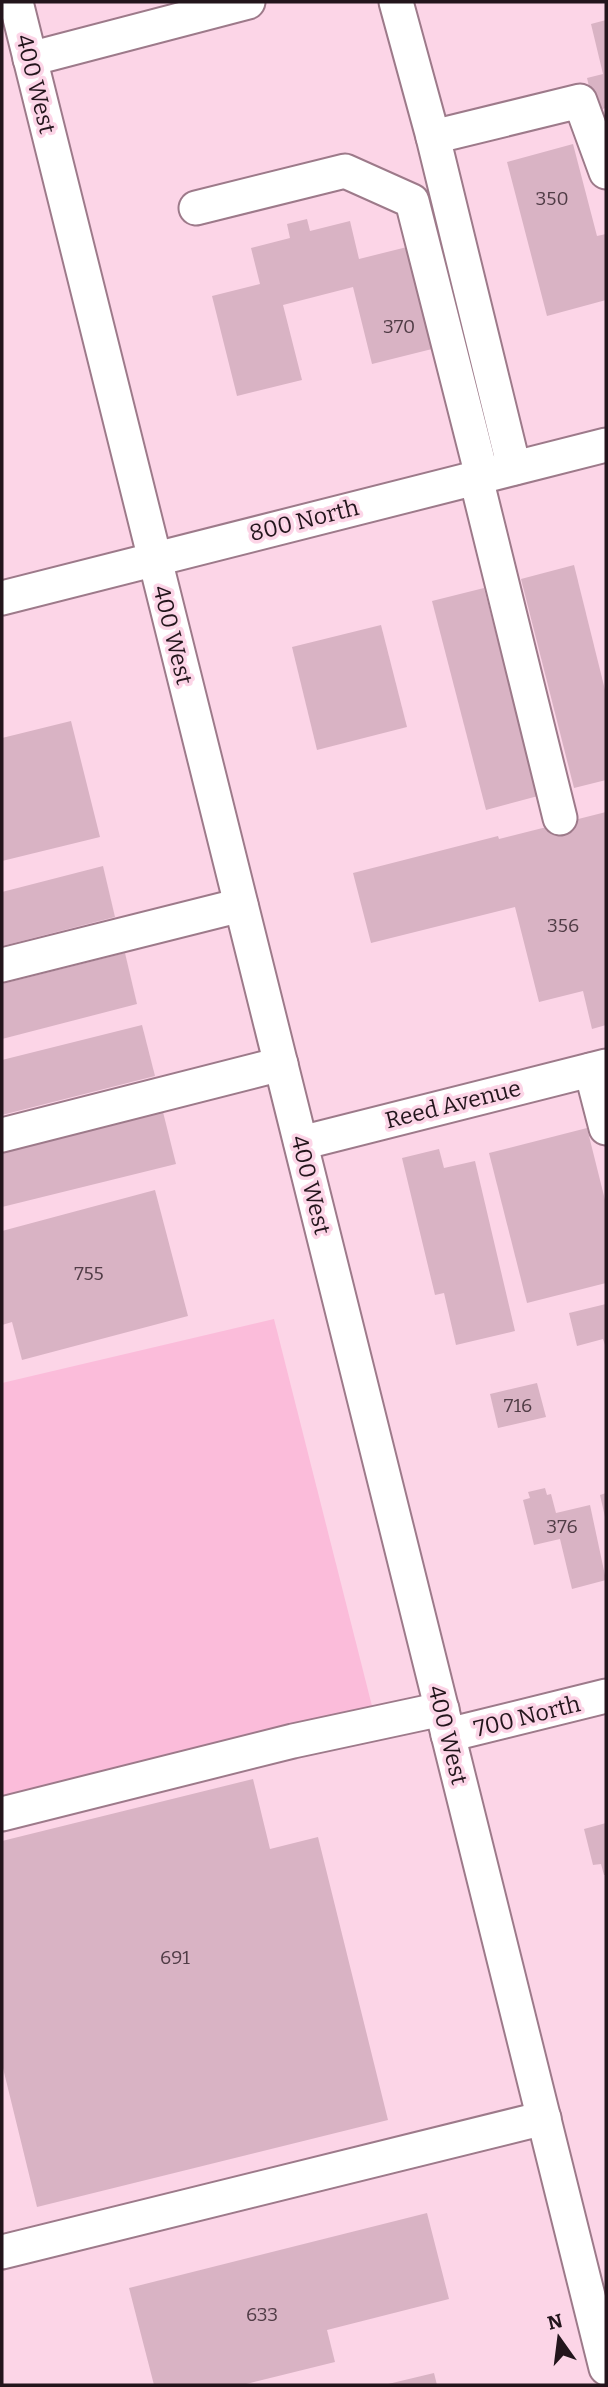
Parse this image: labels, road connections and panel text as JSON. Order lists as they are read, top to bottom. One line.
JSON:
{"streets":{"street":["400 West","800 North","Reed Avenue","700 North"]},"crossings":[["400 West","800 North"],["400 West","Reed Avenue"],["400 West","700 North"]],"house_numbers":["350","370","356","755","716","376","691","633"],"north":"top"}
